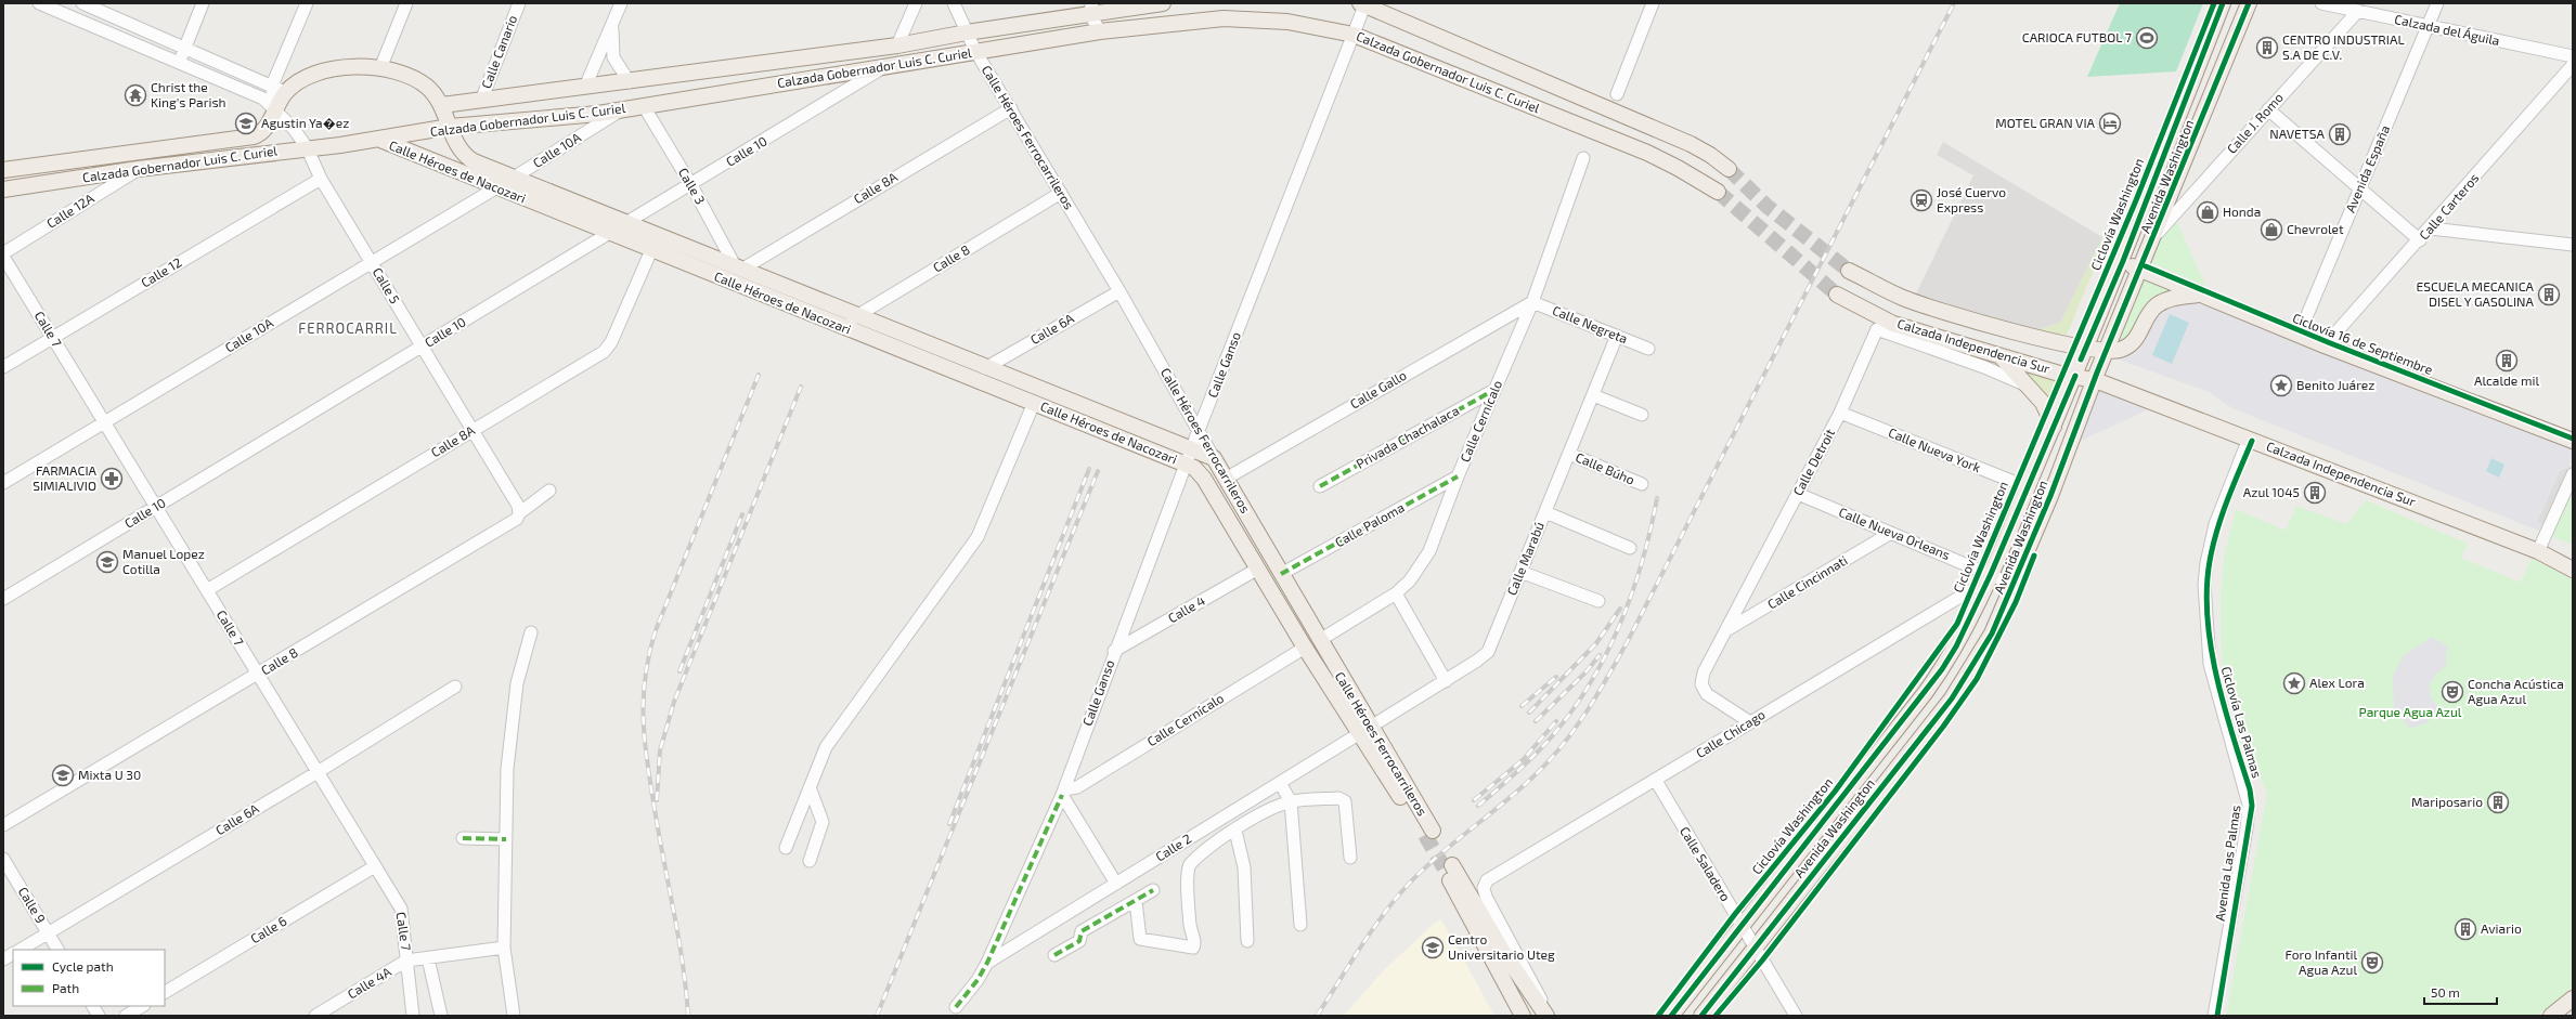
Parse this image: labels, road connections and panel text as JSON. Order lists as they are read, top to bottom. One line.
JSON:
{"streets":{"main road":["Calzada Gobernador Luis C. Curiel","Calle Héroes Ferrocarrileros","Calle Héroes de Nacozari","Avenida Washington","Calzada Independencia Sur"],"street":["Calzada del Águila","Calle Canario","Calle J. Romo","Calle 10A","Calle 10","Avenida España","Calle 3","Calle 8A","Calle Carteros","Calle 12A","Calle 8","Calle 12","Calle 5","Calle Negreta","Calle 7","Calle 6A","Calle Ganso","Calle Gallo","Calle Cernícalo","Privada Chachalaca","Calle Nueva York","Calle Detroit","Calle Búho","Calle Paloma","Calle Nueva Orleans","Calle Marabú","Calle Cincinnati","Calle 4","Calle Chicago","Calle 2","Avenida Las Palmas","Calle Saladero","Calle 9","Calle 6","Calle 4A"],"cycle path":["Ciclovía Washington","Ciclovía 16 de Septiembre","Ciclovía Las Palmas"]},"crossings":[["Calzada del Águila","Calle J. Romo"],["Calzada del Águila","Avenida España"],["Calle Canario","Calzada Gobernador Luis C. Curiel"],["Calzada Gobernador Luis C. Curiel","Calle Héroes Ferrocarrileros"],["Calzada Gobernador Luis C. Curiel","Calle 10A"],["Calzada Gobernador Luis C. Curiel","Calle 10"],["Calzada Gobernador Luis C. Curiel","Calle Héroes de Nacozari"],["Calzada Gobernador Luis C. Curiel","Calle 3"],["Calzada Gobernador Luis C. Curiel","Calle 12A"],["Calzada Gobernador Luis C. Curiel","Calle 5"],["Calzada Gobernador Luis C. Curiel","Calle Ganso"],["Calle J. Romo","Avenida Washington"],["Calle Héroes Ferrocarrileros","Calle Héroes de Nacozari"],["Calle Héroes Ferrocarrileros","Calle 8A"],["Calle Héroes Ferrocarrileros","Calle 8"],["Calle Héroes Ferrocarrileros","Calle 6A"],["Calle Héroes Ferrocarrileros","Calle Ganso"],["Calle Héroes Ferrocarrileros","Calle Gallo"],["Calle Héroes Ferrocarrileros","Calle Cernícalo"],["Calle Héroes Ferrocarrileros","Calle Paloma"],["Calle Héroes Ferrocarrileros","Calle Marabú"],["Calle Héroes Ferrocarrileros","Calle 4"],["Calle Héroes Ferrocarrileros","Calle 2"],["Calle 10A","Calle Héroes de Nacozari"],["Calle 10A","Calle 5"],["Calle 10A","Calle 7"],["Calle 10","Calle Héroes de Nacozari"],["Calle 10","Calle 3"],["Calle 10","Calle 5"],["Calle 10","Calle 7"],["Calle Héroes de Nacozari","Calle 3"],["Calle Héroes de Nacozari","Calle 8A"],["Calle Héroes de Nacozari","Calle 8"],["Calle Héroes de Nacozari","Calle 6A"],["Calle Héroes de Nacozari","Calle Ganso"],["Avenida Washington","Calzada Independencia Sur"],["Avenida Washington","Calle Nueva York"],["Avenida Washington","Calle Nueva Orleans"],["Avenida Washington","Calle Chicago"],["Avenida Washington","Calle Saladero"],["Calle 3","Calle 8A"],["Calle 8A","Calle 5"],["Calle 8A","Calle 7"],["Calle 12A","Calle 7"],["Calle 8","Calle 5"],["Calle 8","Calle 7"],["Calle 12","Calle 5"],["Calle 12","Calle 7"],["Calle Negreta","Calle Gallo"],["Calle Negreta","Calle Cernícalo"],["Calle Negreta","Calle Marabú"],["Calle 7","Calle 6A"],["Calle 7","Calle 6"],["Calle 7","Calle 4A"],["Calle 6A","Calle 9"],["Calzada Independencia Sur","Avenida Las Palmas"],["Calle Ganso","Calle Cernícalo"],["Calle Ganso","Calle 4"],["Calle Ganso","Calle 2"],["Calle Gallo","Calle Cernícalo"],["Calle Cernícalo","Privada Chachalaca"],["Calle Cernícalo","Calle Paloma"],["Calle Nueva York","Calle Detroit"],["Calle Detroit","Calle Nueva Orleans"],["Calle Detroit","Calle Cincinnati"],["Calle Detroit","Calle Chicago"],["Calle Búho","Calle Marabú"],["Calle Nueva Orleans","Calle Cincinnati"],["Calle Marabú","Calle 2"],["Calle Chicago","Calle Saladero"]],"districts":["FERROCARRIL"],"parks":["Parque Agua Azul"],"places":{"sports":["CARIOCA FUTBOL 7"],"building":["CENTRO INDUSTRIAL S.A DE C.V.","NAVETSA","ESCUELA MECANICA DISEL Y GASOLINA","Alcalde mil","Azul 1045","Mariposario","Aviario"],"temple":["Christ the King's Parish"],"school or university":["Agustin Ya�ez","Manuel Lopez Cotilla","Mixta U 30","Centro Universitario Uteg"],"hotel":["MOTEL GRAN VIA"],"station":["José Cuervo Express"],"shop":["Honda","Chevrolet"],"place":["Benito Juárez","Alex Lora"],"pharmacy":["FARMACIA SIMIALIVIO"],"theatre":["Concha Acústica Agua Azul","Foro Infantil Agua Azul"]},"legend":["Cycle path","Path"],"scale_bar":"50 m"}
